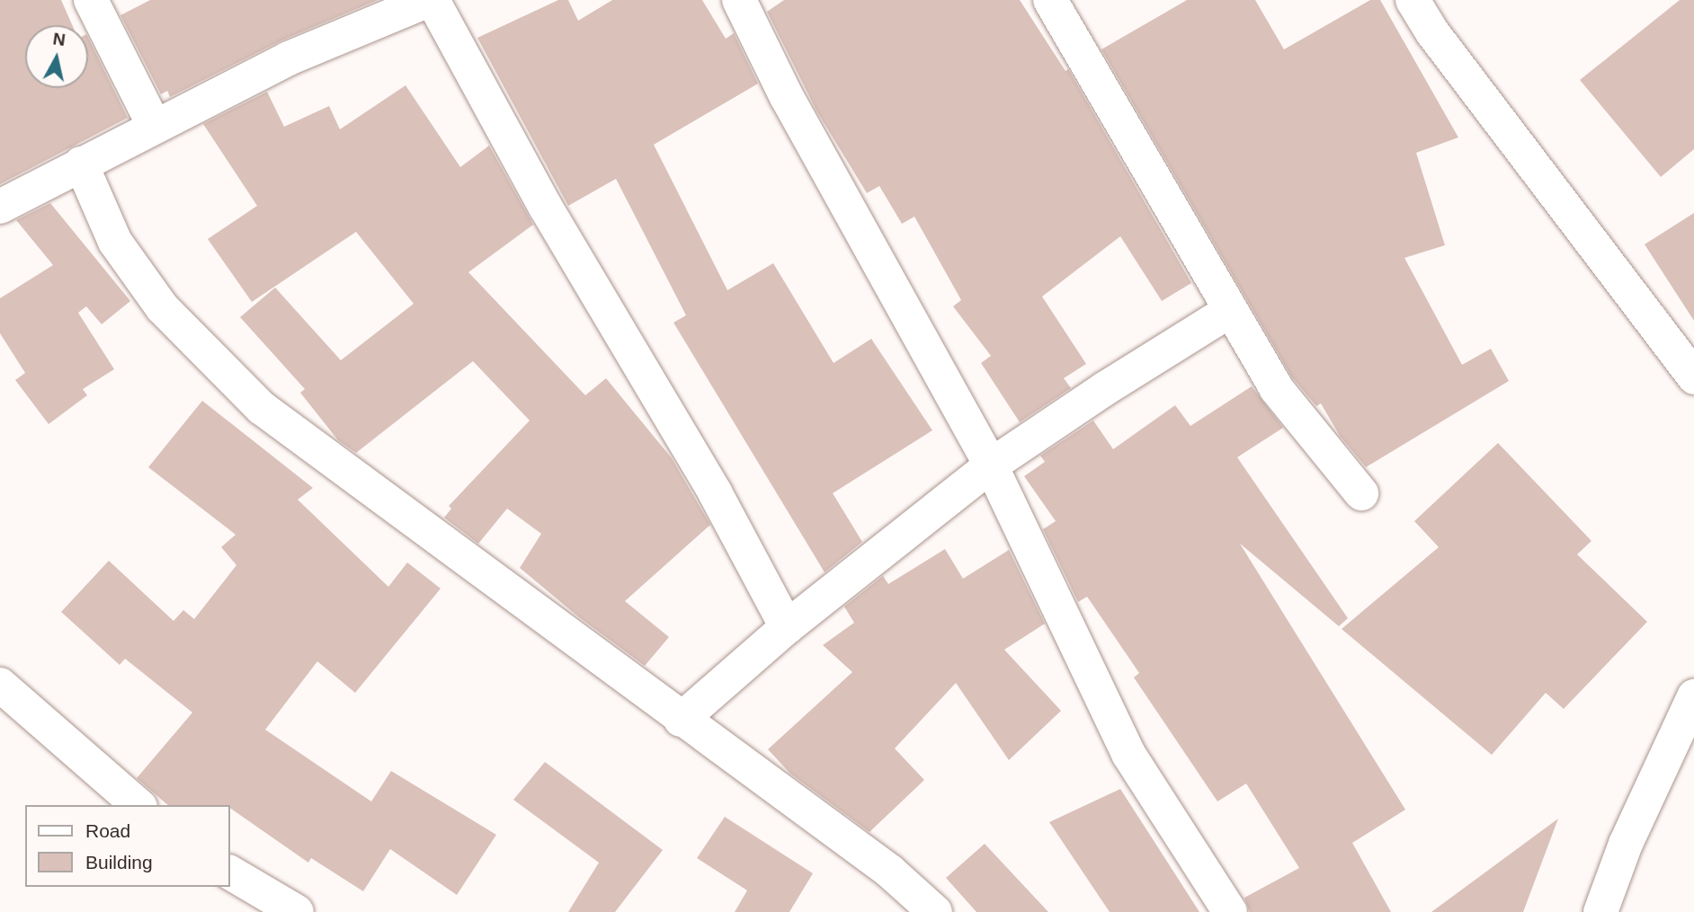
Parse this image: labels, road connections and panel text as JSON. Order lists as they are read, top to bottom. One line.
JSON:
{"legend":["Road","Building"],"north":"top"}
